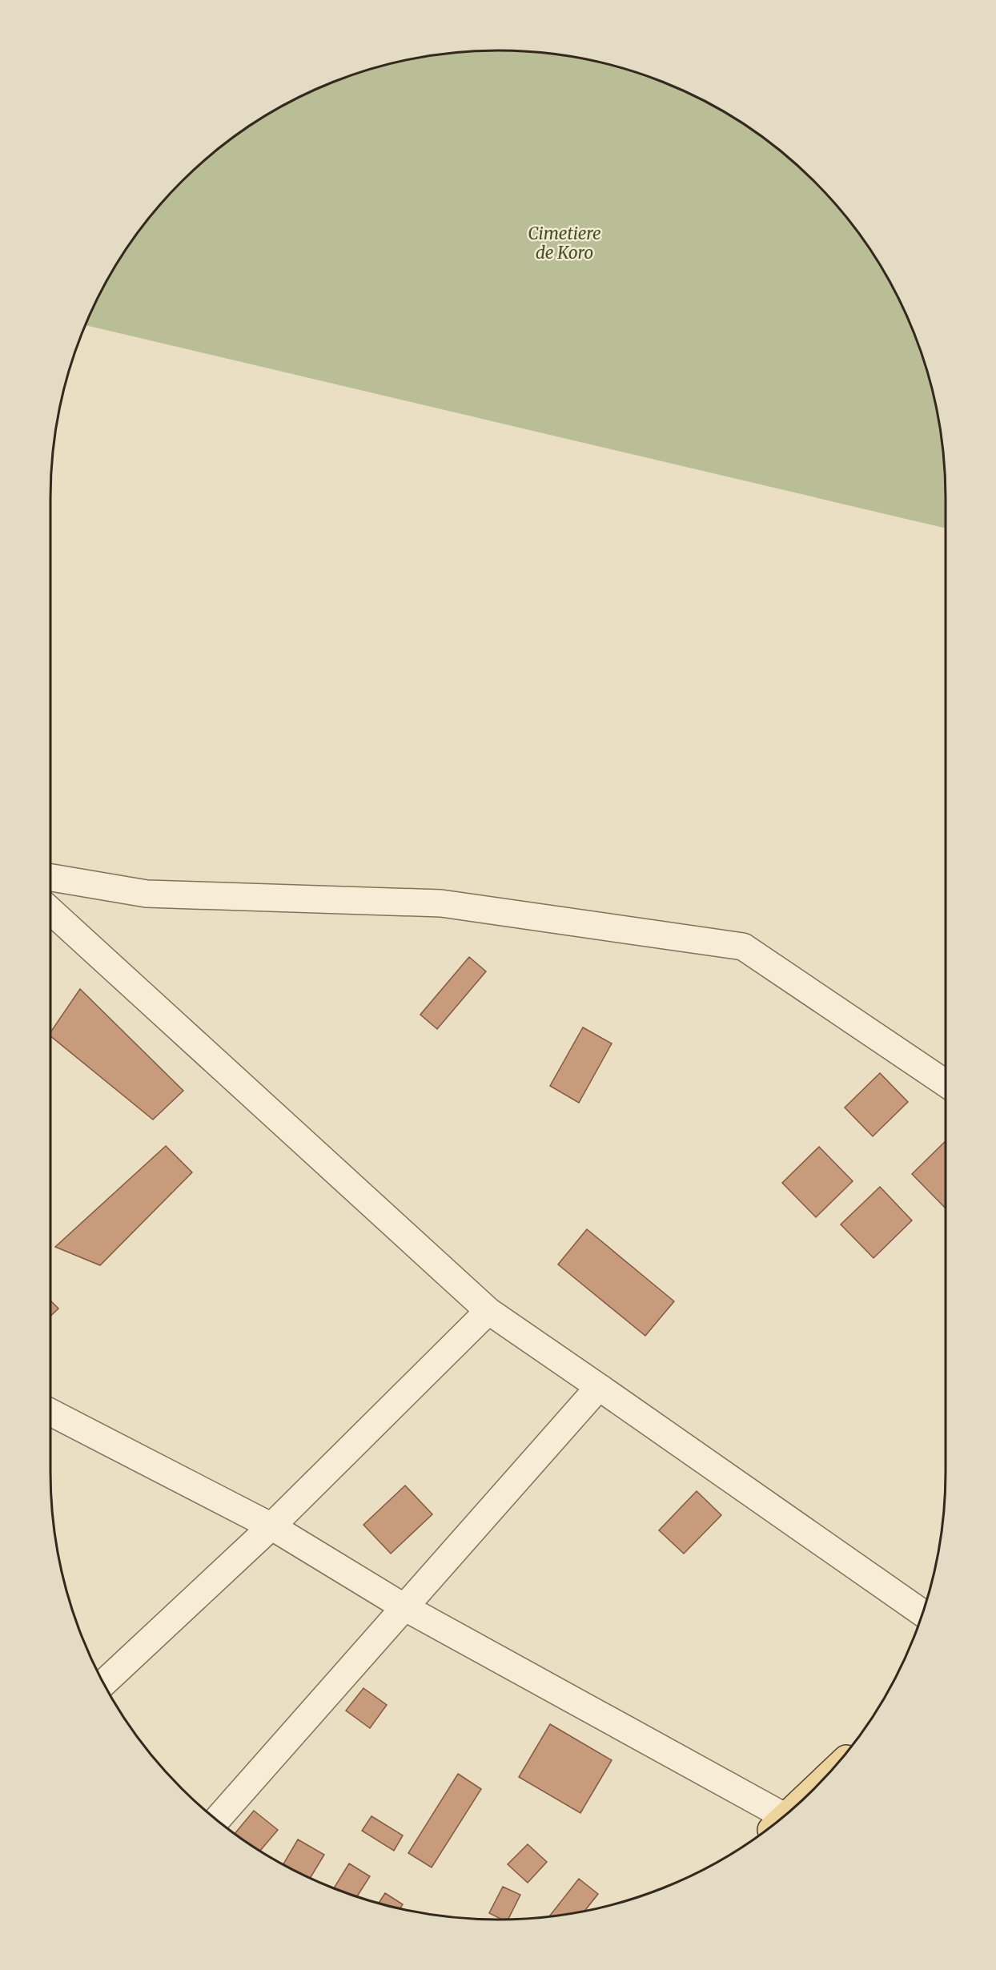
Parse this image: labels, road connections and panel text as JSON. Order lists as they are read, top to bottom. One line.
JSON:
{"parks":["Cimetiere de Koro"]}
